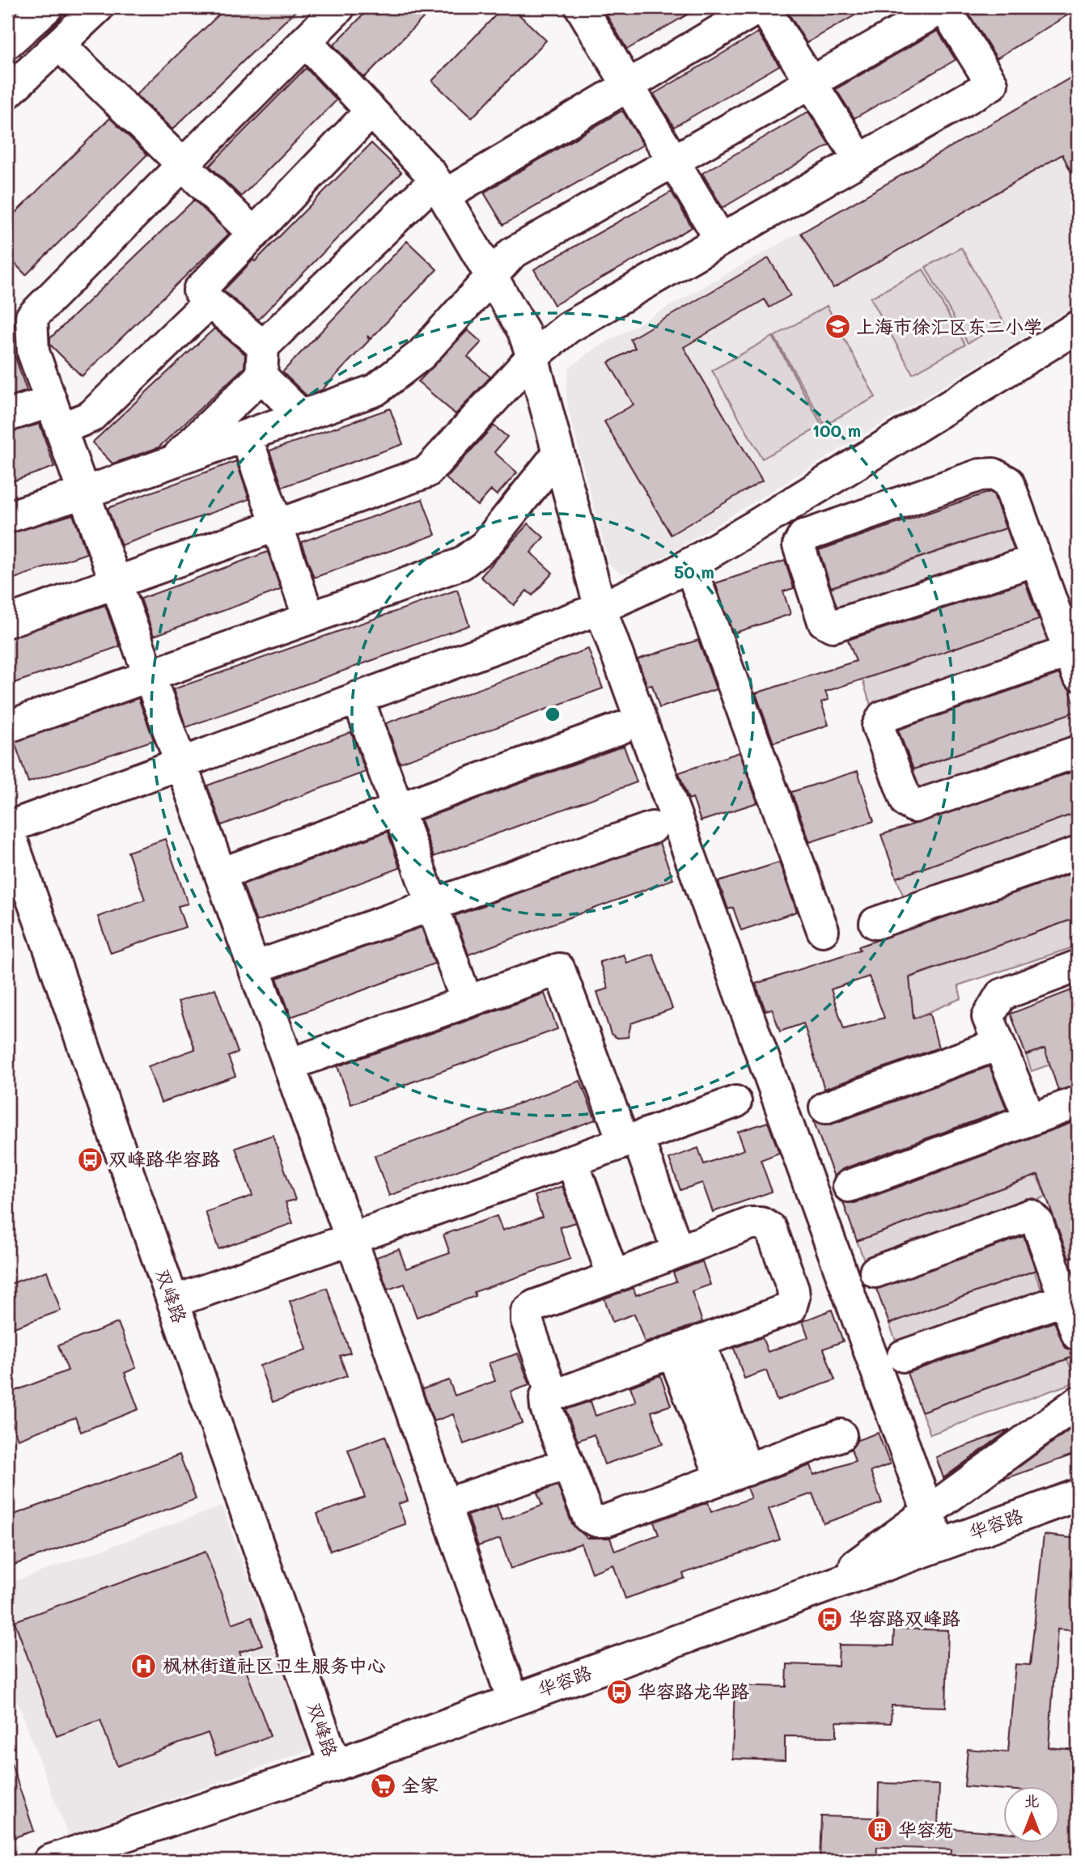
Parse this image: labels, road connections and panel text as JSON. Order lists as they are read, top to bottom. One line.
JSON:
{"streets":{"main road":["双峰路","华容路"]},"crossings":[["双峰路","华容路"]],"places":{"school or university":["上海市徐汇区东二小学"],"bus stop":["双峰路华容路","华容路双峰路","华容路龙华路"],"hospital":["枫林街道社区卫生服务中心"],"supermarket":["全家"],"building":["华容苑"]},"north":"top","rings":["100 m","50 m"]}
